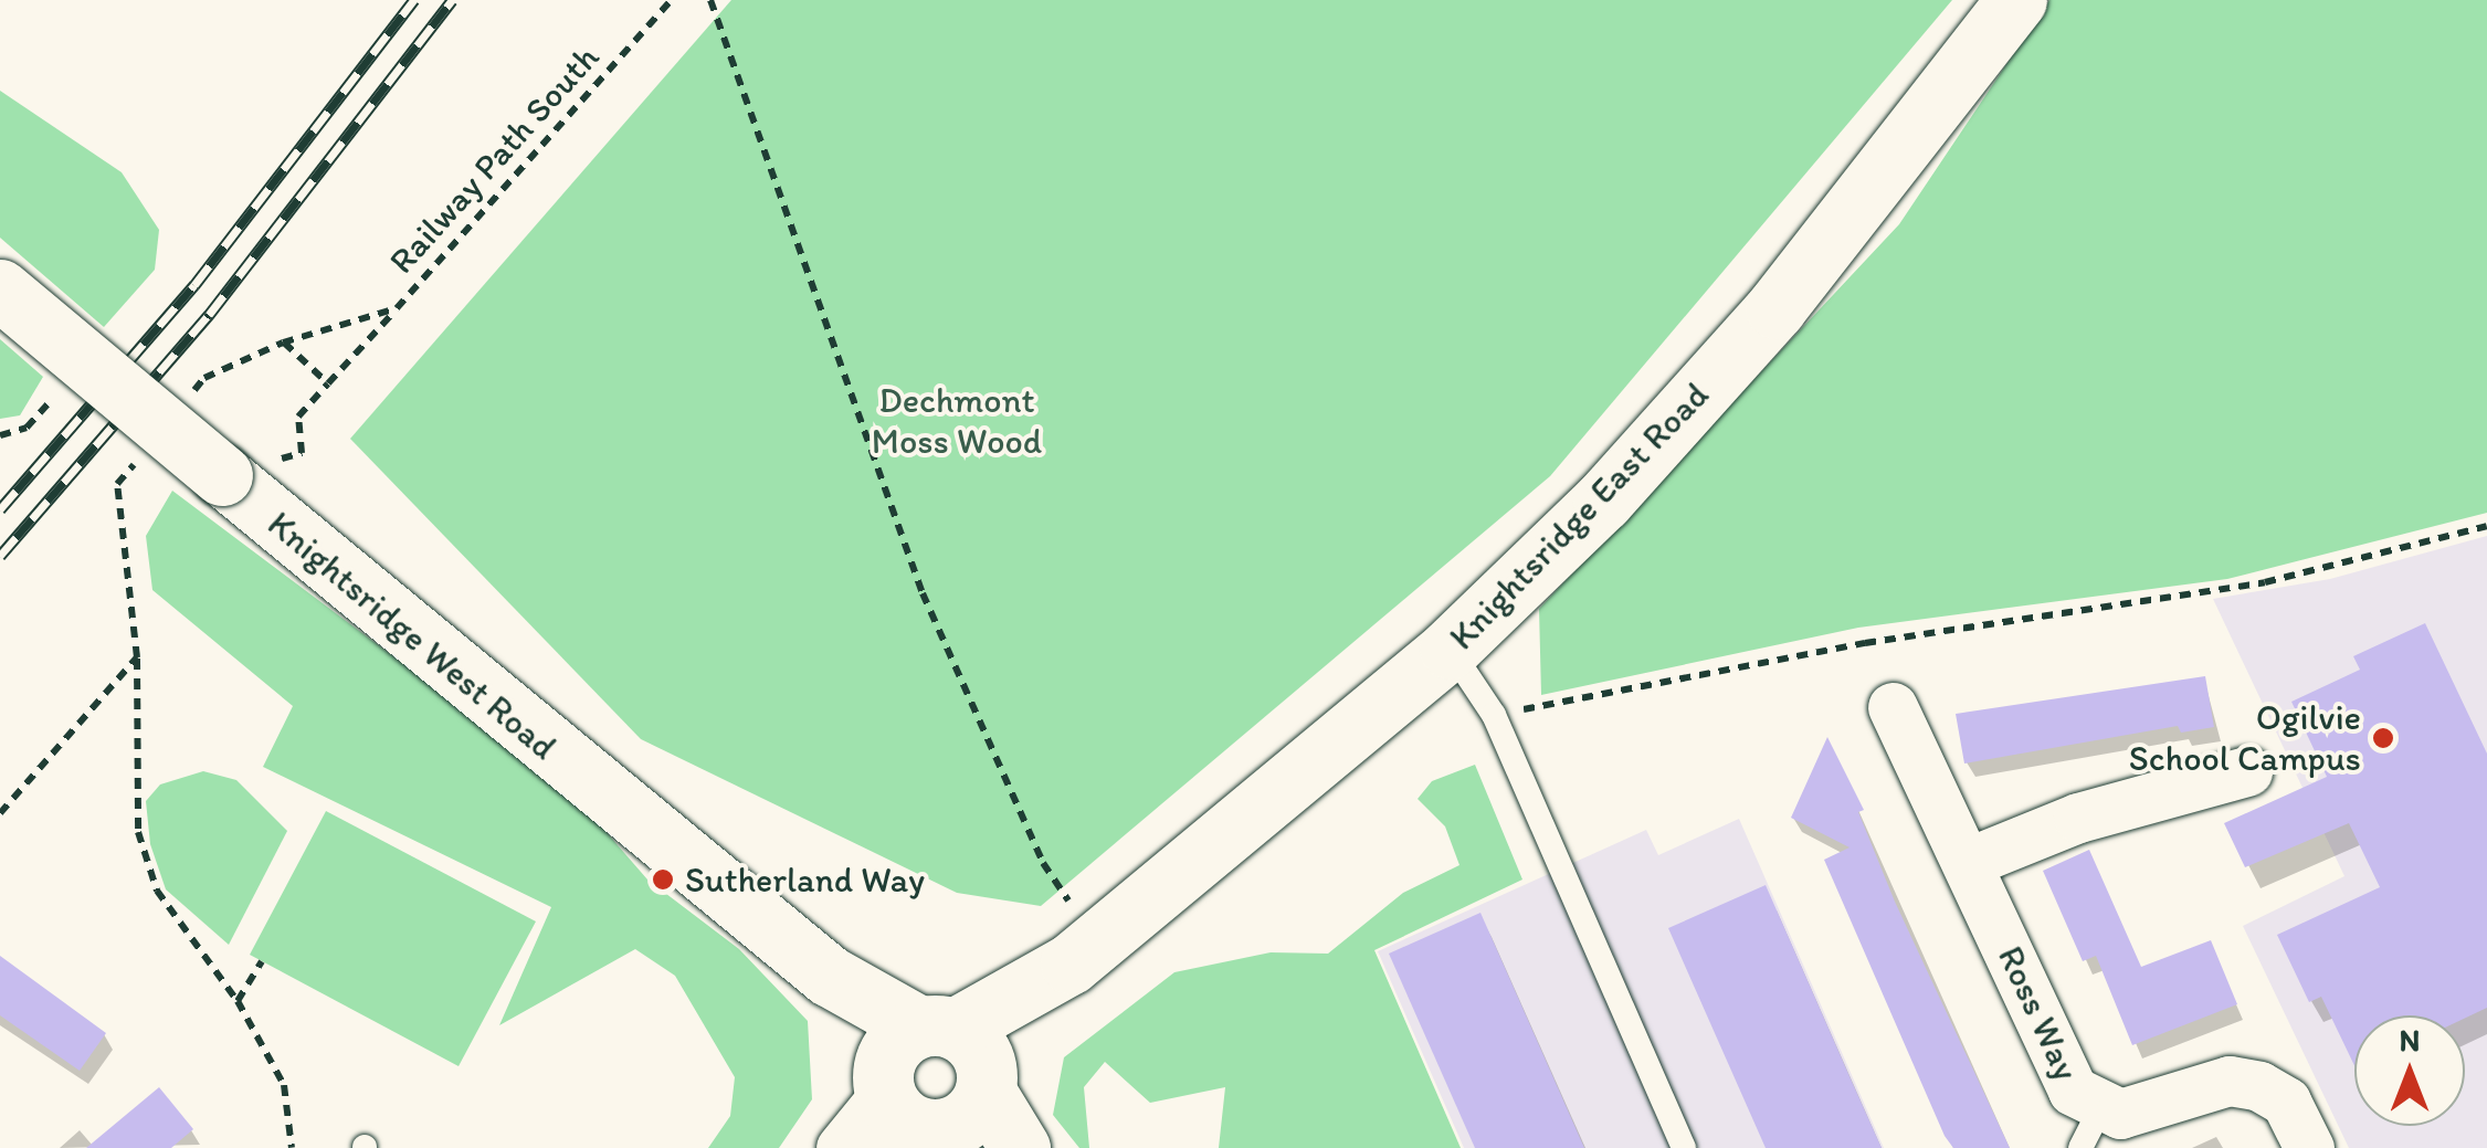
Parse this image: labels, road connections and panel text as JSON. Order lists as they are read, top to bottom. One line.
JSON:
{"streets":{"street":["Knightsridge East Road","Knightsridge West Road","Ross Way"],"path":["Railway Path South"]},"crossings":[["Knightsridge East Road","Knightsridge West Road"]],"parks":["Dechmont Moss Wood"],"places":["Ogilvie School Campus","Sutherland Way"],"north":"top"}
